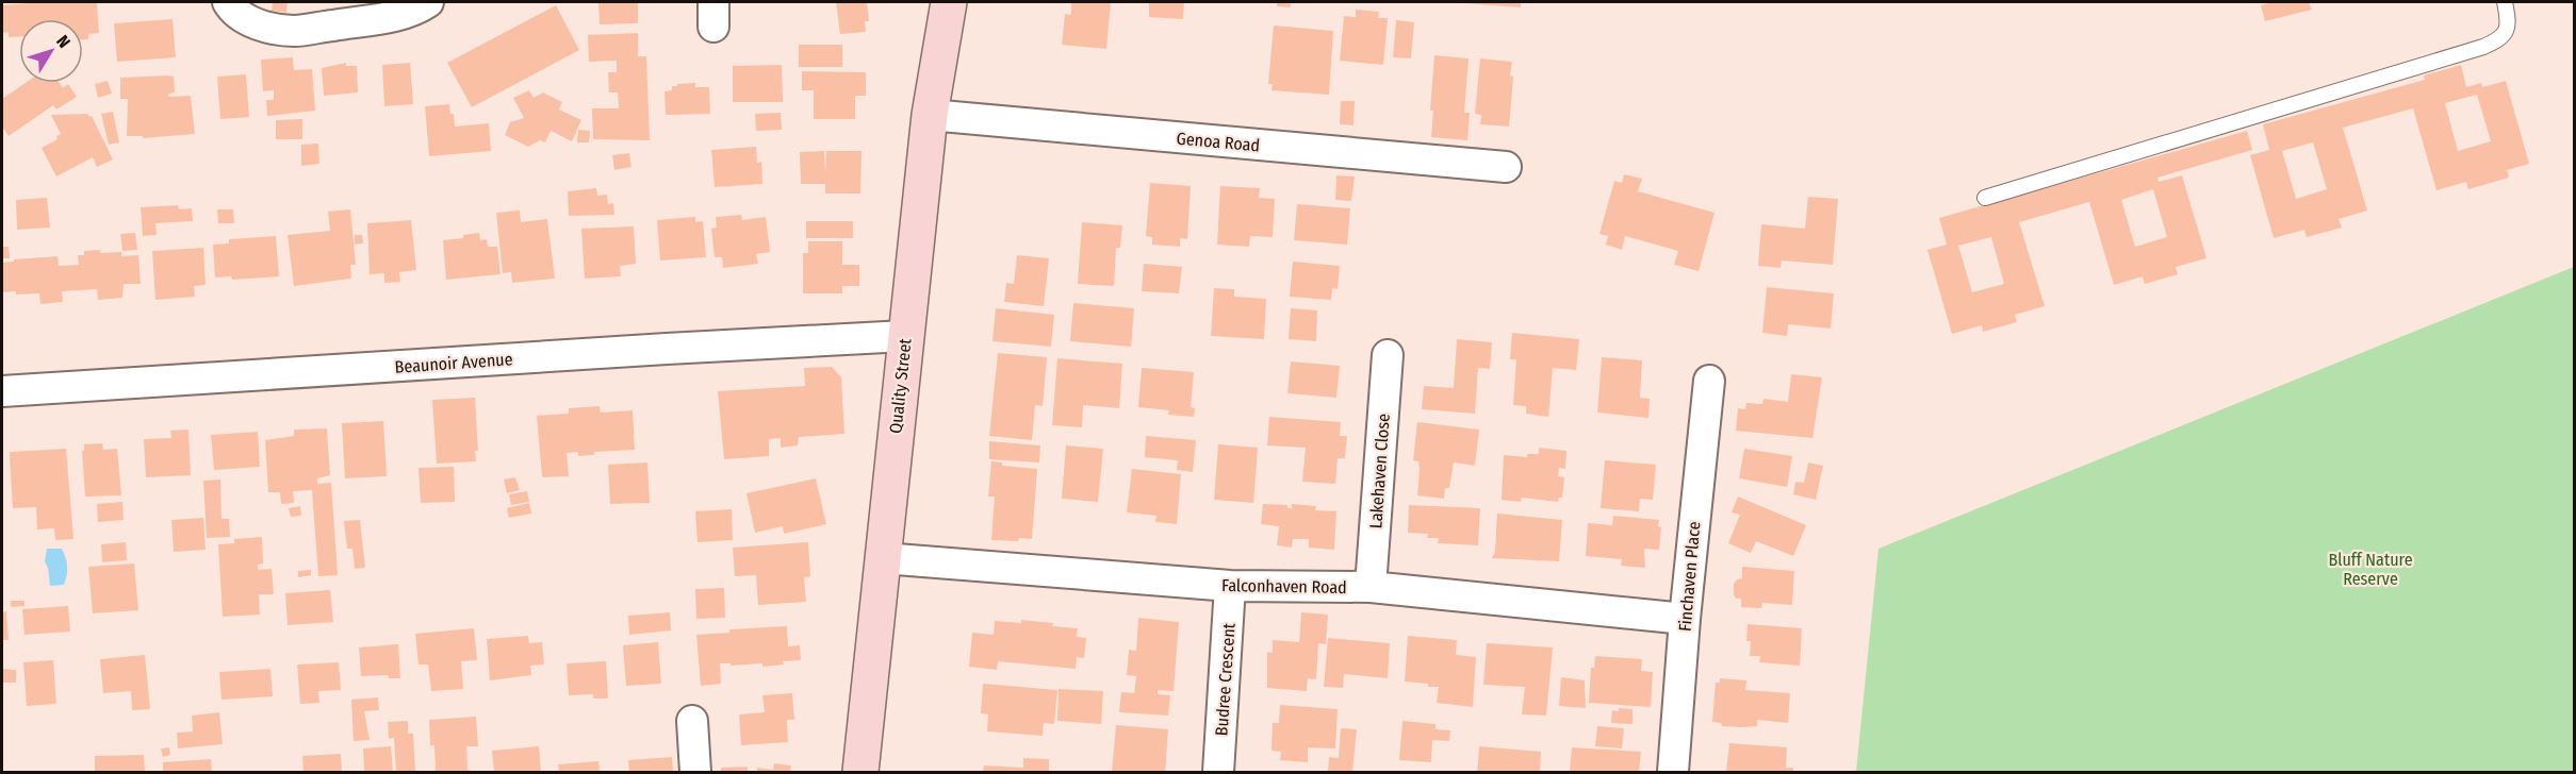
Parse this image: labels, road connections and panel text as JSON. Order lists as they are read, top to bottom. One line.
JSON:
{"streets":{"street":["Genoa Road","Beaunoir Avenue","Quality Street","Lakehaven Close","Finchaven Place","Falconhaven Road","Budree Crescent"]},"crossings":[["Genoa Road","Quality Street"],["Beaunoir Avenue","Quality Street"],["Quality Street","Falconhaven Road"],["Lakehaven Close","Falconhaven Road"],["Finchaven Place","Falconhaven Road"],["Falconhaven Road","Budree Crescent"]],"parks":["Bluff Nature Reserve"],"north":"top right"}
